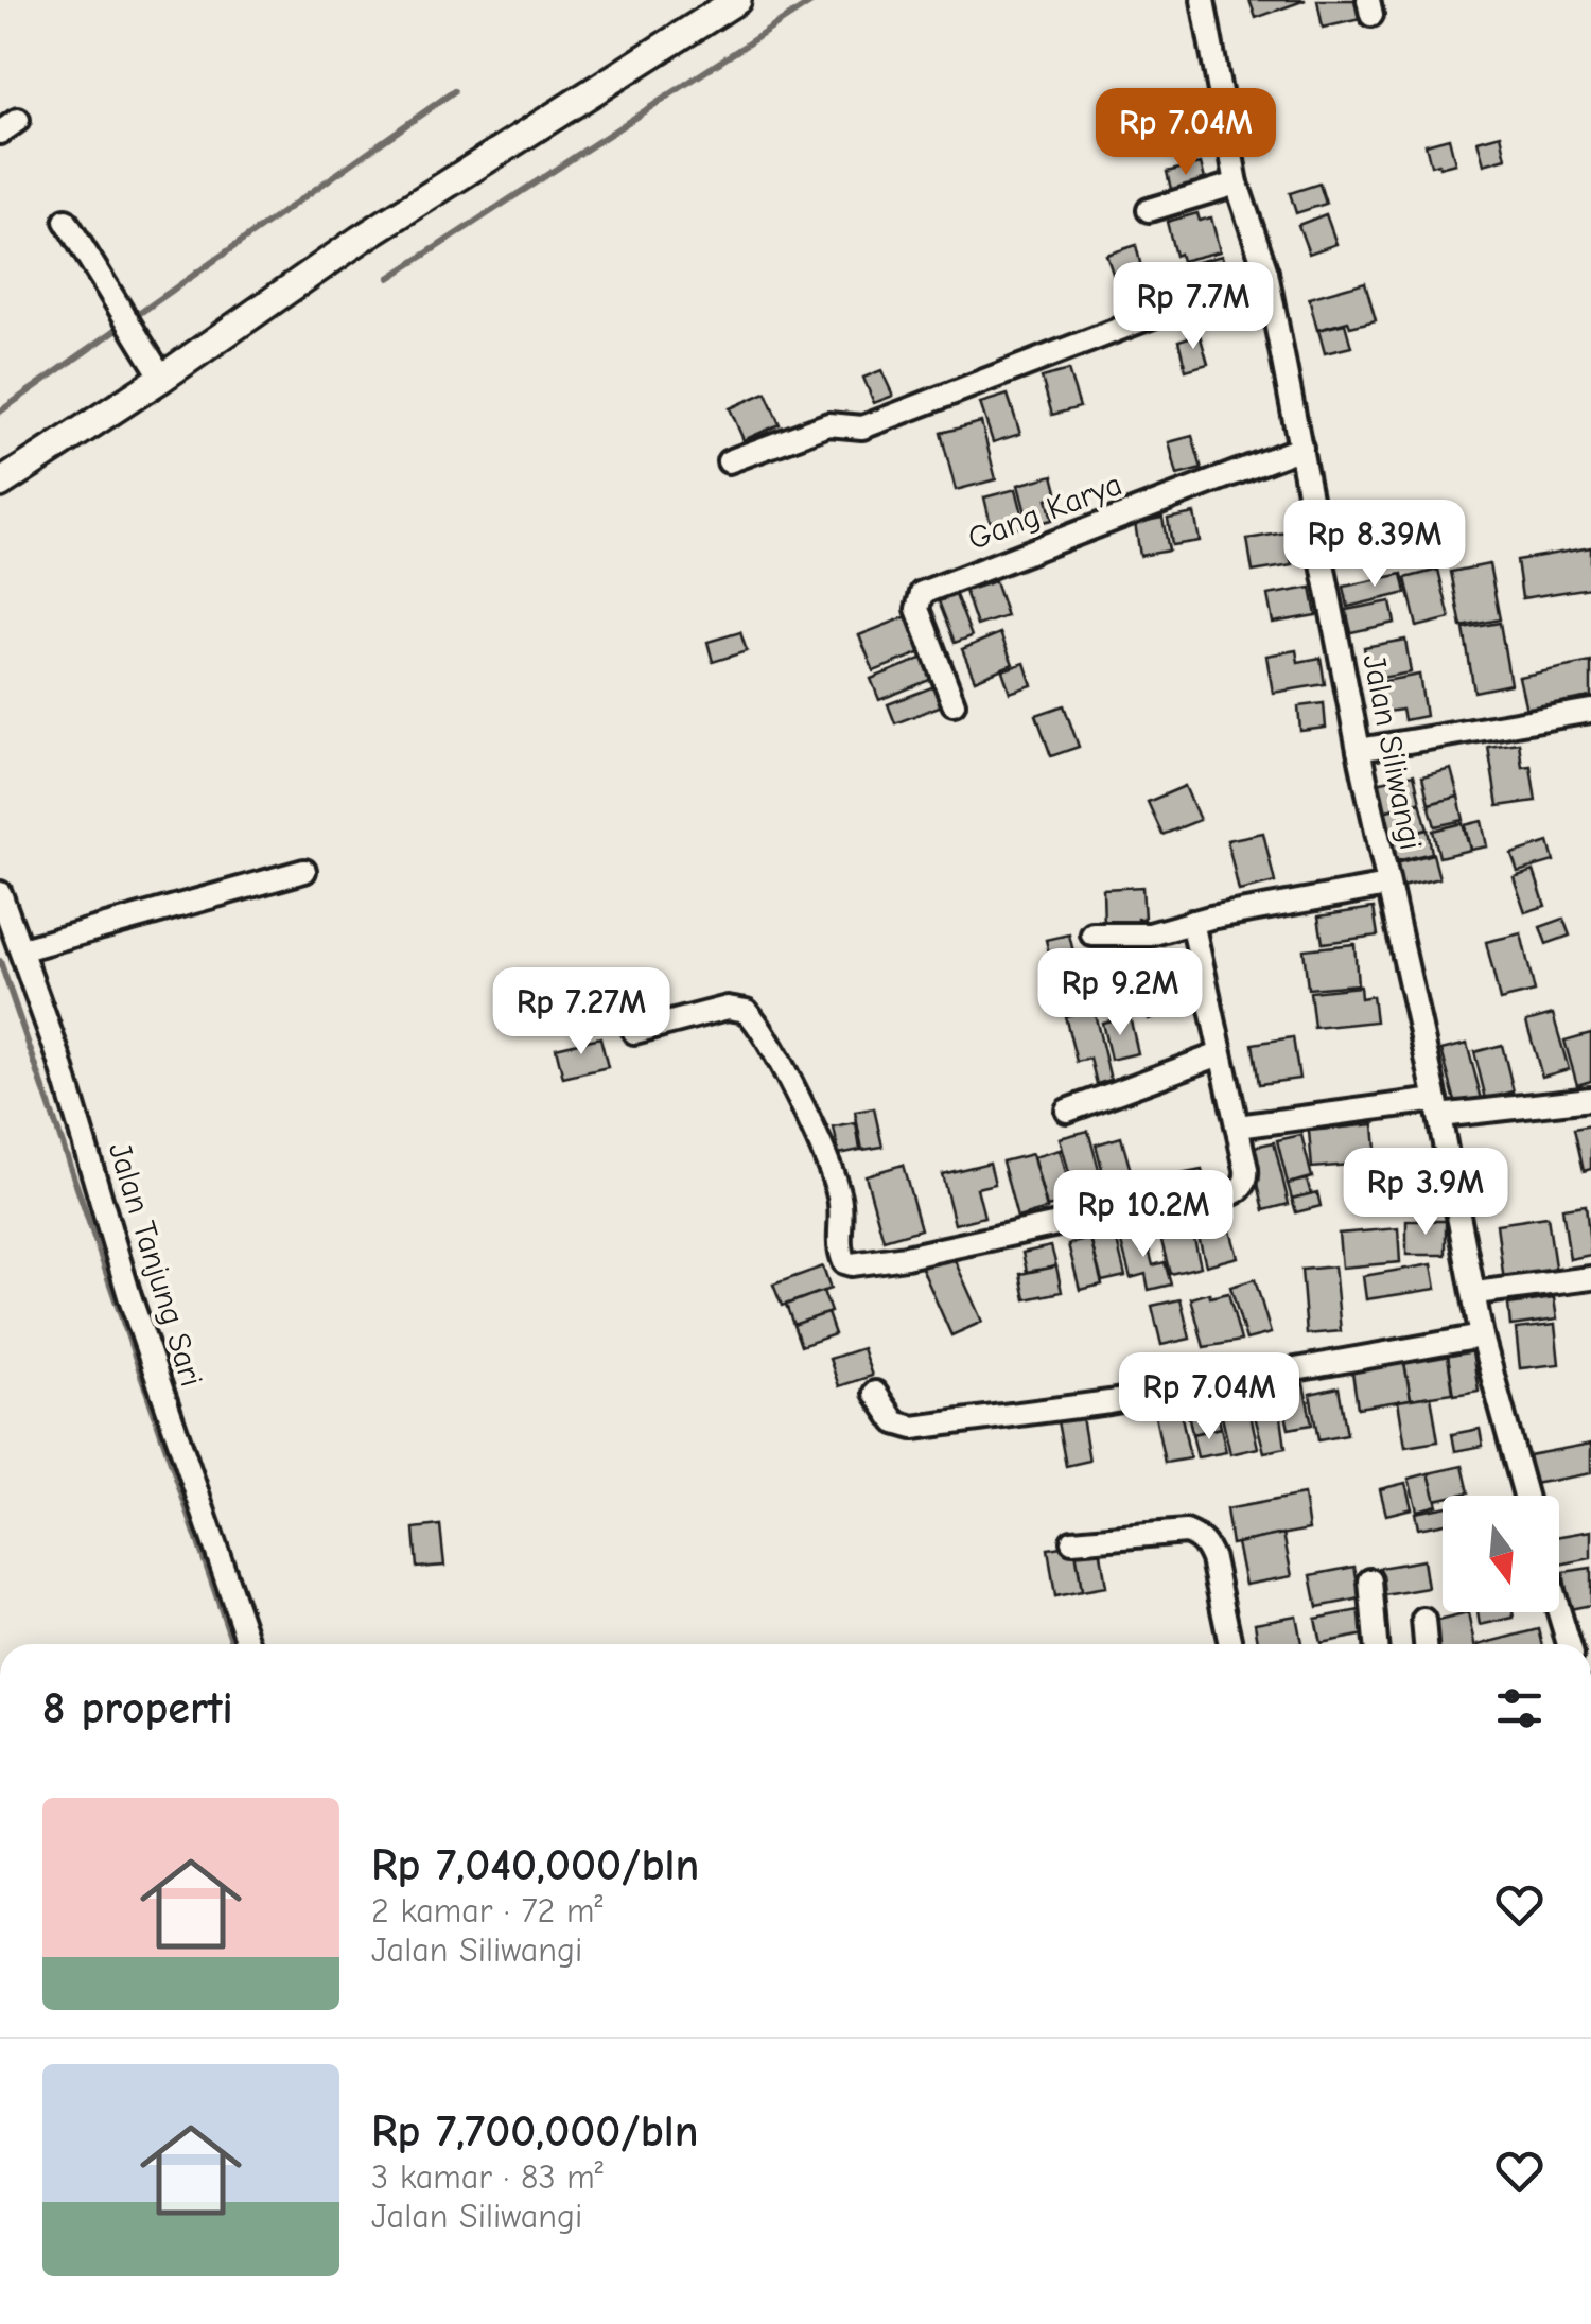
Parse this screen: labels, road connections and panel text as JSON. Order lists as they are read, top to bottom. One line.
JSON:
{"streets":{"street":["Gang Karya","Jalan Siliwangi","Jalan Tanjung Sari"]},"crossings":[["Gang Karya","Jalan Siliwangi"]],"north":"bottom","page":{"price":["Rp 7.04M","Rp 7.7M","Rp 8.39M","Rp 9.2M","Rp 7.27M","Rp 3.9M","Rp 10.2M","Rp 7.04M"],"heading":"8 properti","list":[{"name":"Rp 7,040,000/bln","note":"2 kamar · 72 m² · Jalan Siliwangi"},{"name":"Rp 7,700,000/bln","note":"3 kamar · 83 m² · Jalan Siliwangi"}]}}
